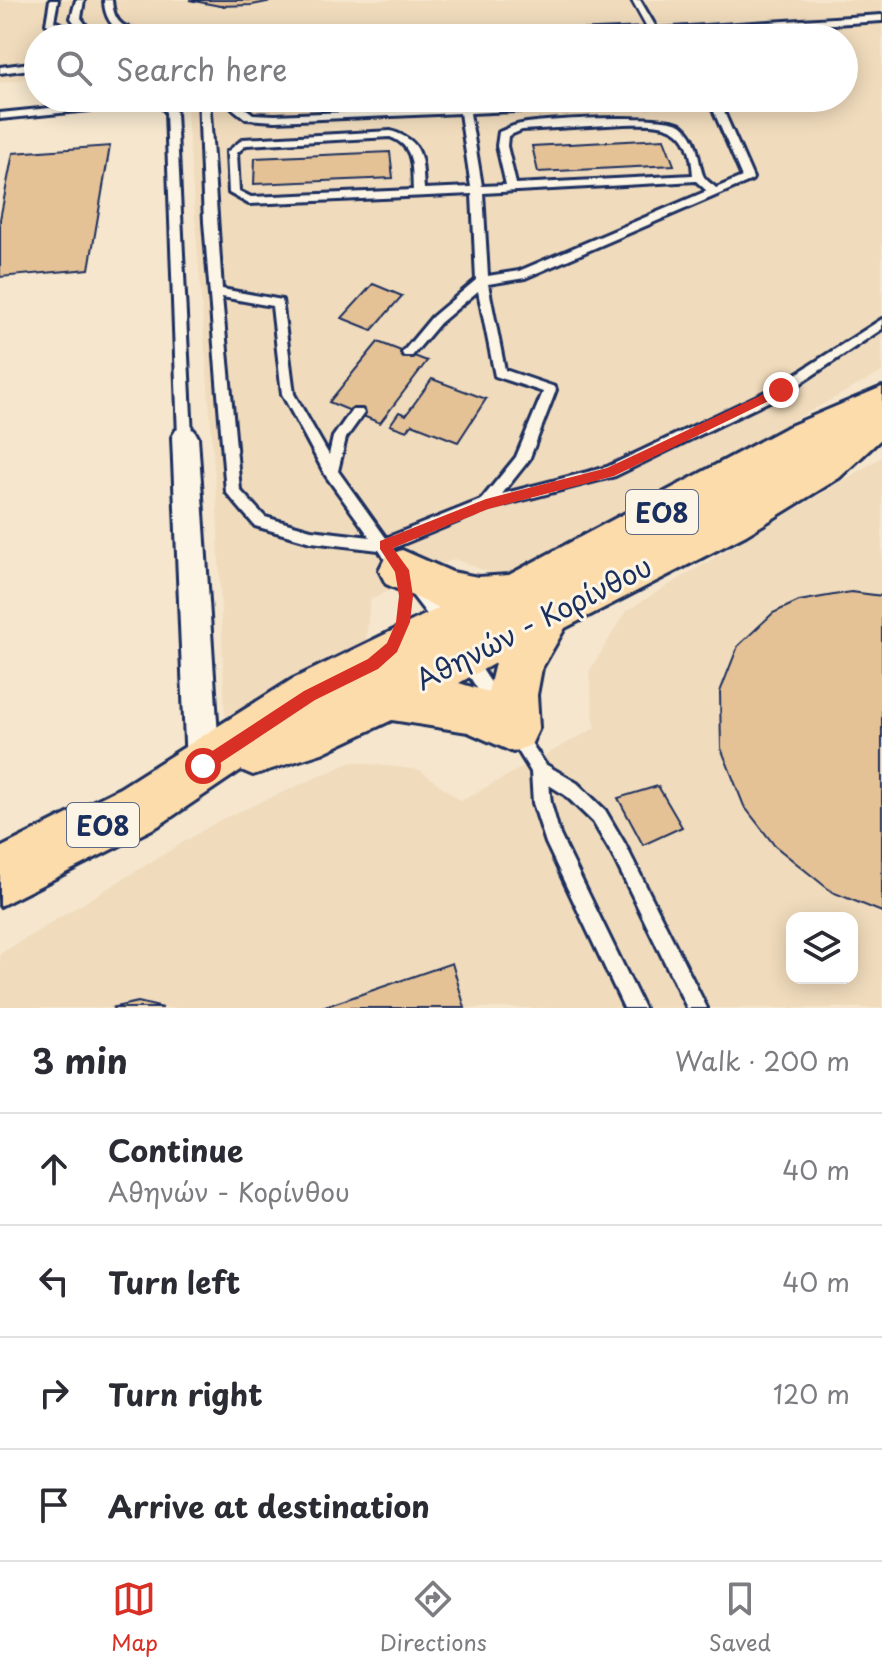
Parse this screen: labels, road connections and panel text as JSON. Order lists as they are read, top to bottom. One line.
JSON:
{"streets":{"main road":["ΕΟ8","Αθηνών - Κορίνθου"]},"page":{"search":"Search here","heading":["3 min","Walk · 200 m"],"list":[["Continue","Αθηνών - Κορίνθου","40 m"],["Turn left","40 m"],["Turn right","120 m"],"Arrive at destination"],"nav":["Map","Directions","Saved"]}}
